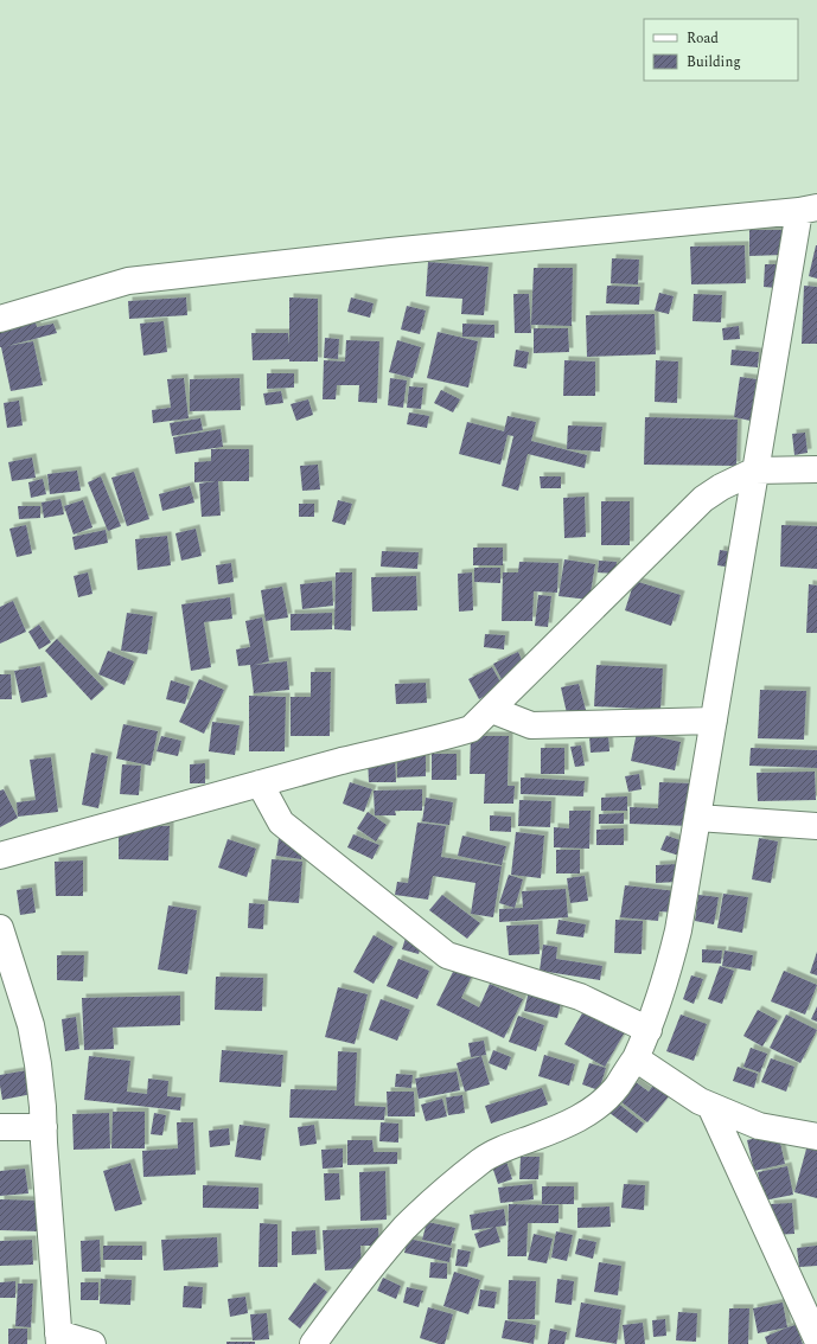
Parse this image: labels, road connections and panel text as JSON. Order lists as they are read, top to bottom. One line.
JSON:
{"legend":["Road","Building"]}
